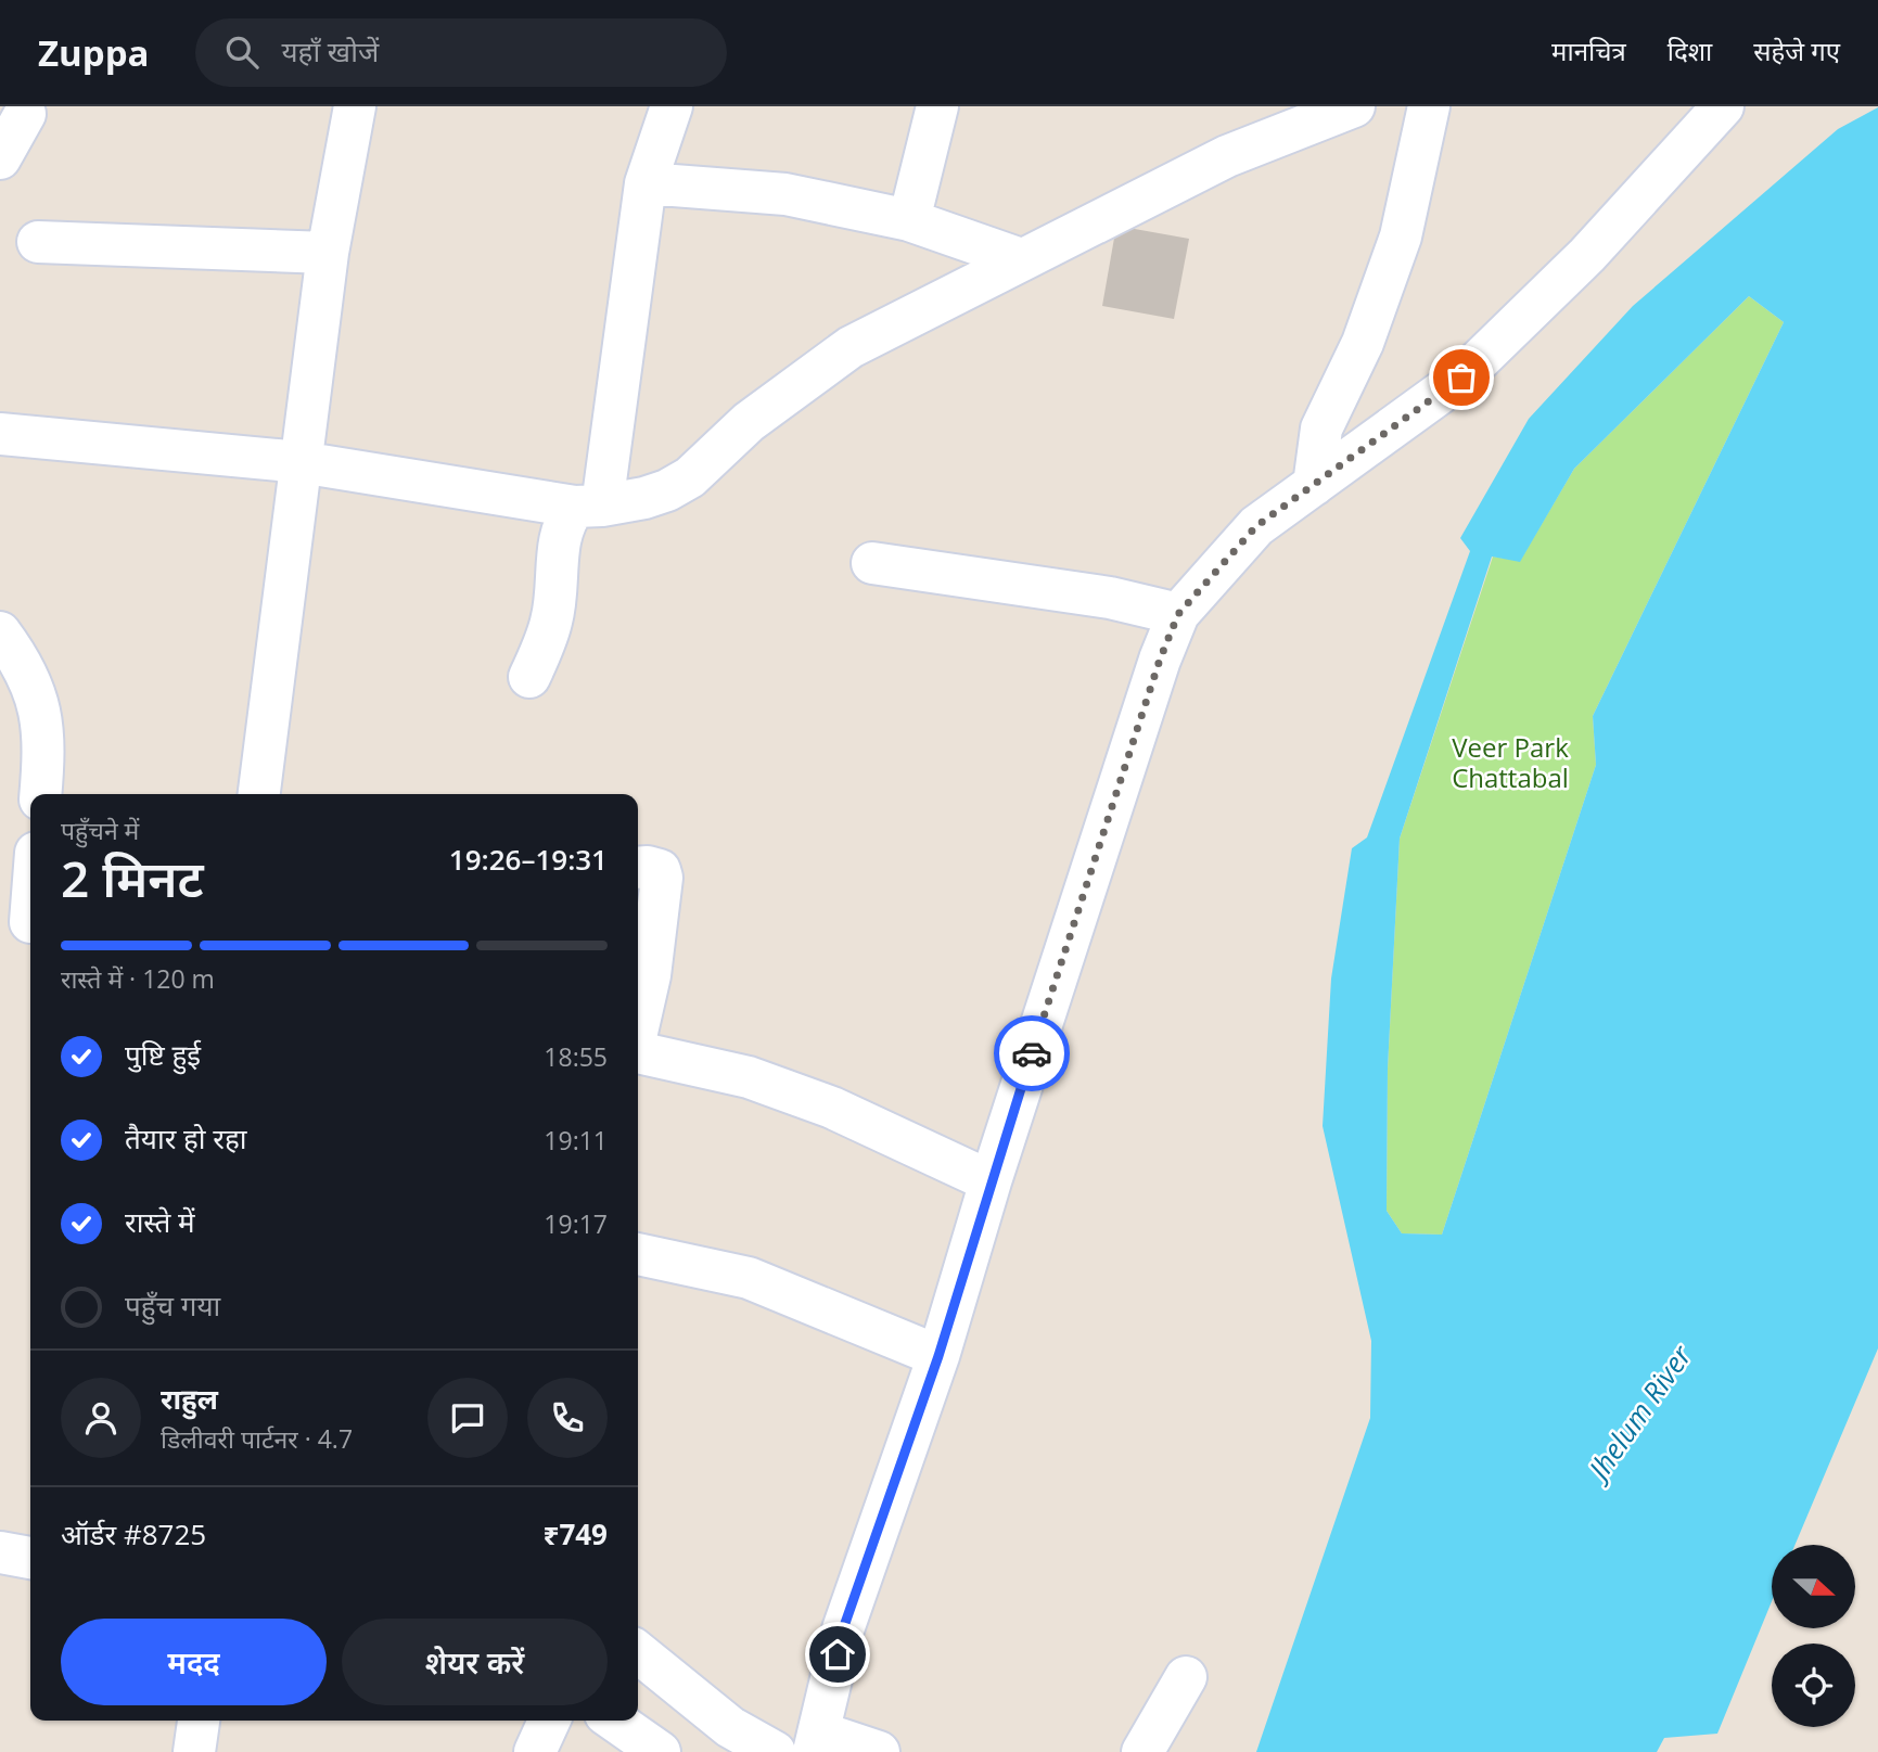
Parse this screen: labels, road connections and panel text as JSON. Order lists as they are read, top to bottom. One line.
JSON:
{"water":["Jhelum River"],"parks":["Veer Park Chattabal"],"north":"right","page":{"header":"Zuppa","search":"यहाँ खोजें","nav":["मानचित्र","दिशा","सहेजे गए"],"heading":["2 मिनट","पहुँचने में","19:26–19:31"],"panel":["राहुल","डिलीवरी पार्टनर · 4.7","ऑर्डर #8725","₹749"],"bar":"रास्ते में · 120 m","list":[["पुष्टि हुई","18:55"],["तैयार हो रहा","19:11"],["रास्ते में","19:17"],"पहुँच गया"],"buttons":["मदद","शेयर करें"]}}
